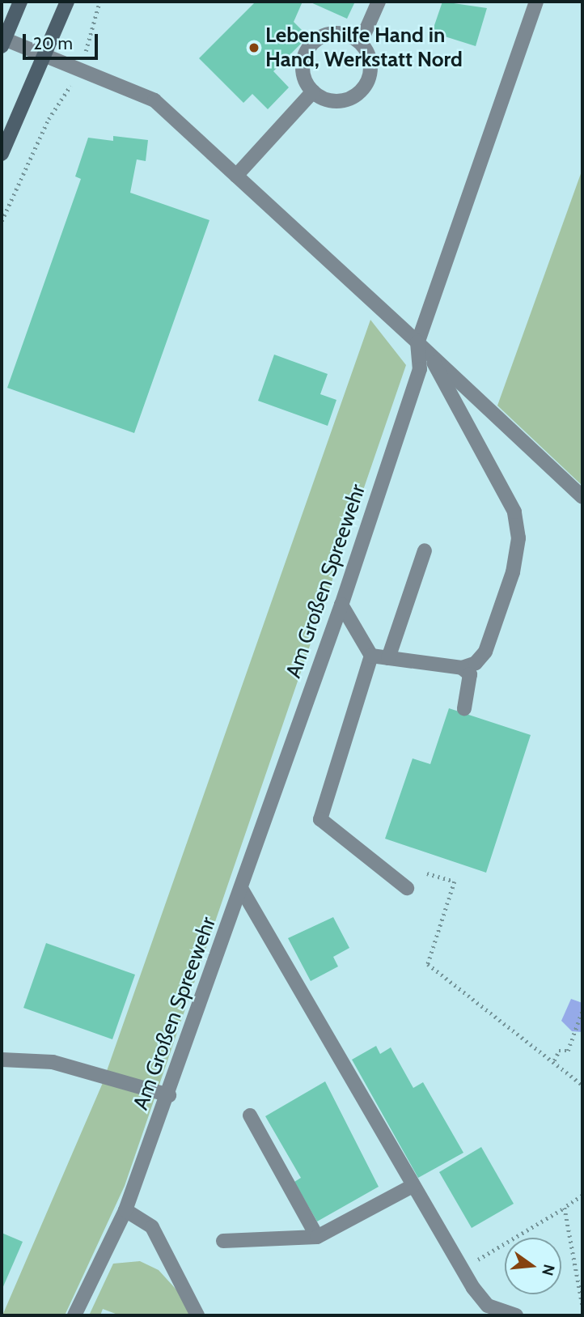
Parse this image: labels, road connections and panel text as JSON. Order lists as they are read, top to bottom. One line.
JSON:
{"streets":{"street":["Am Großen Spreewehr"]},"places":["Lebenshilfe Hand in Hand, Werkstatt Nord"],"scale_bar":"20 m","north":"right"}
